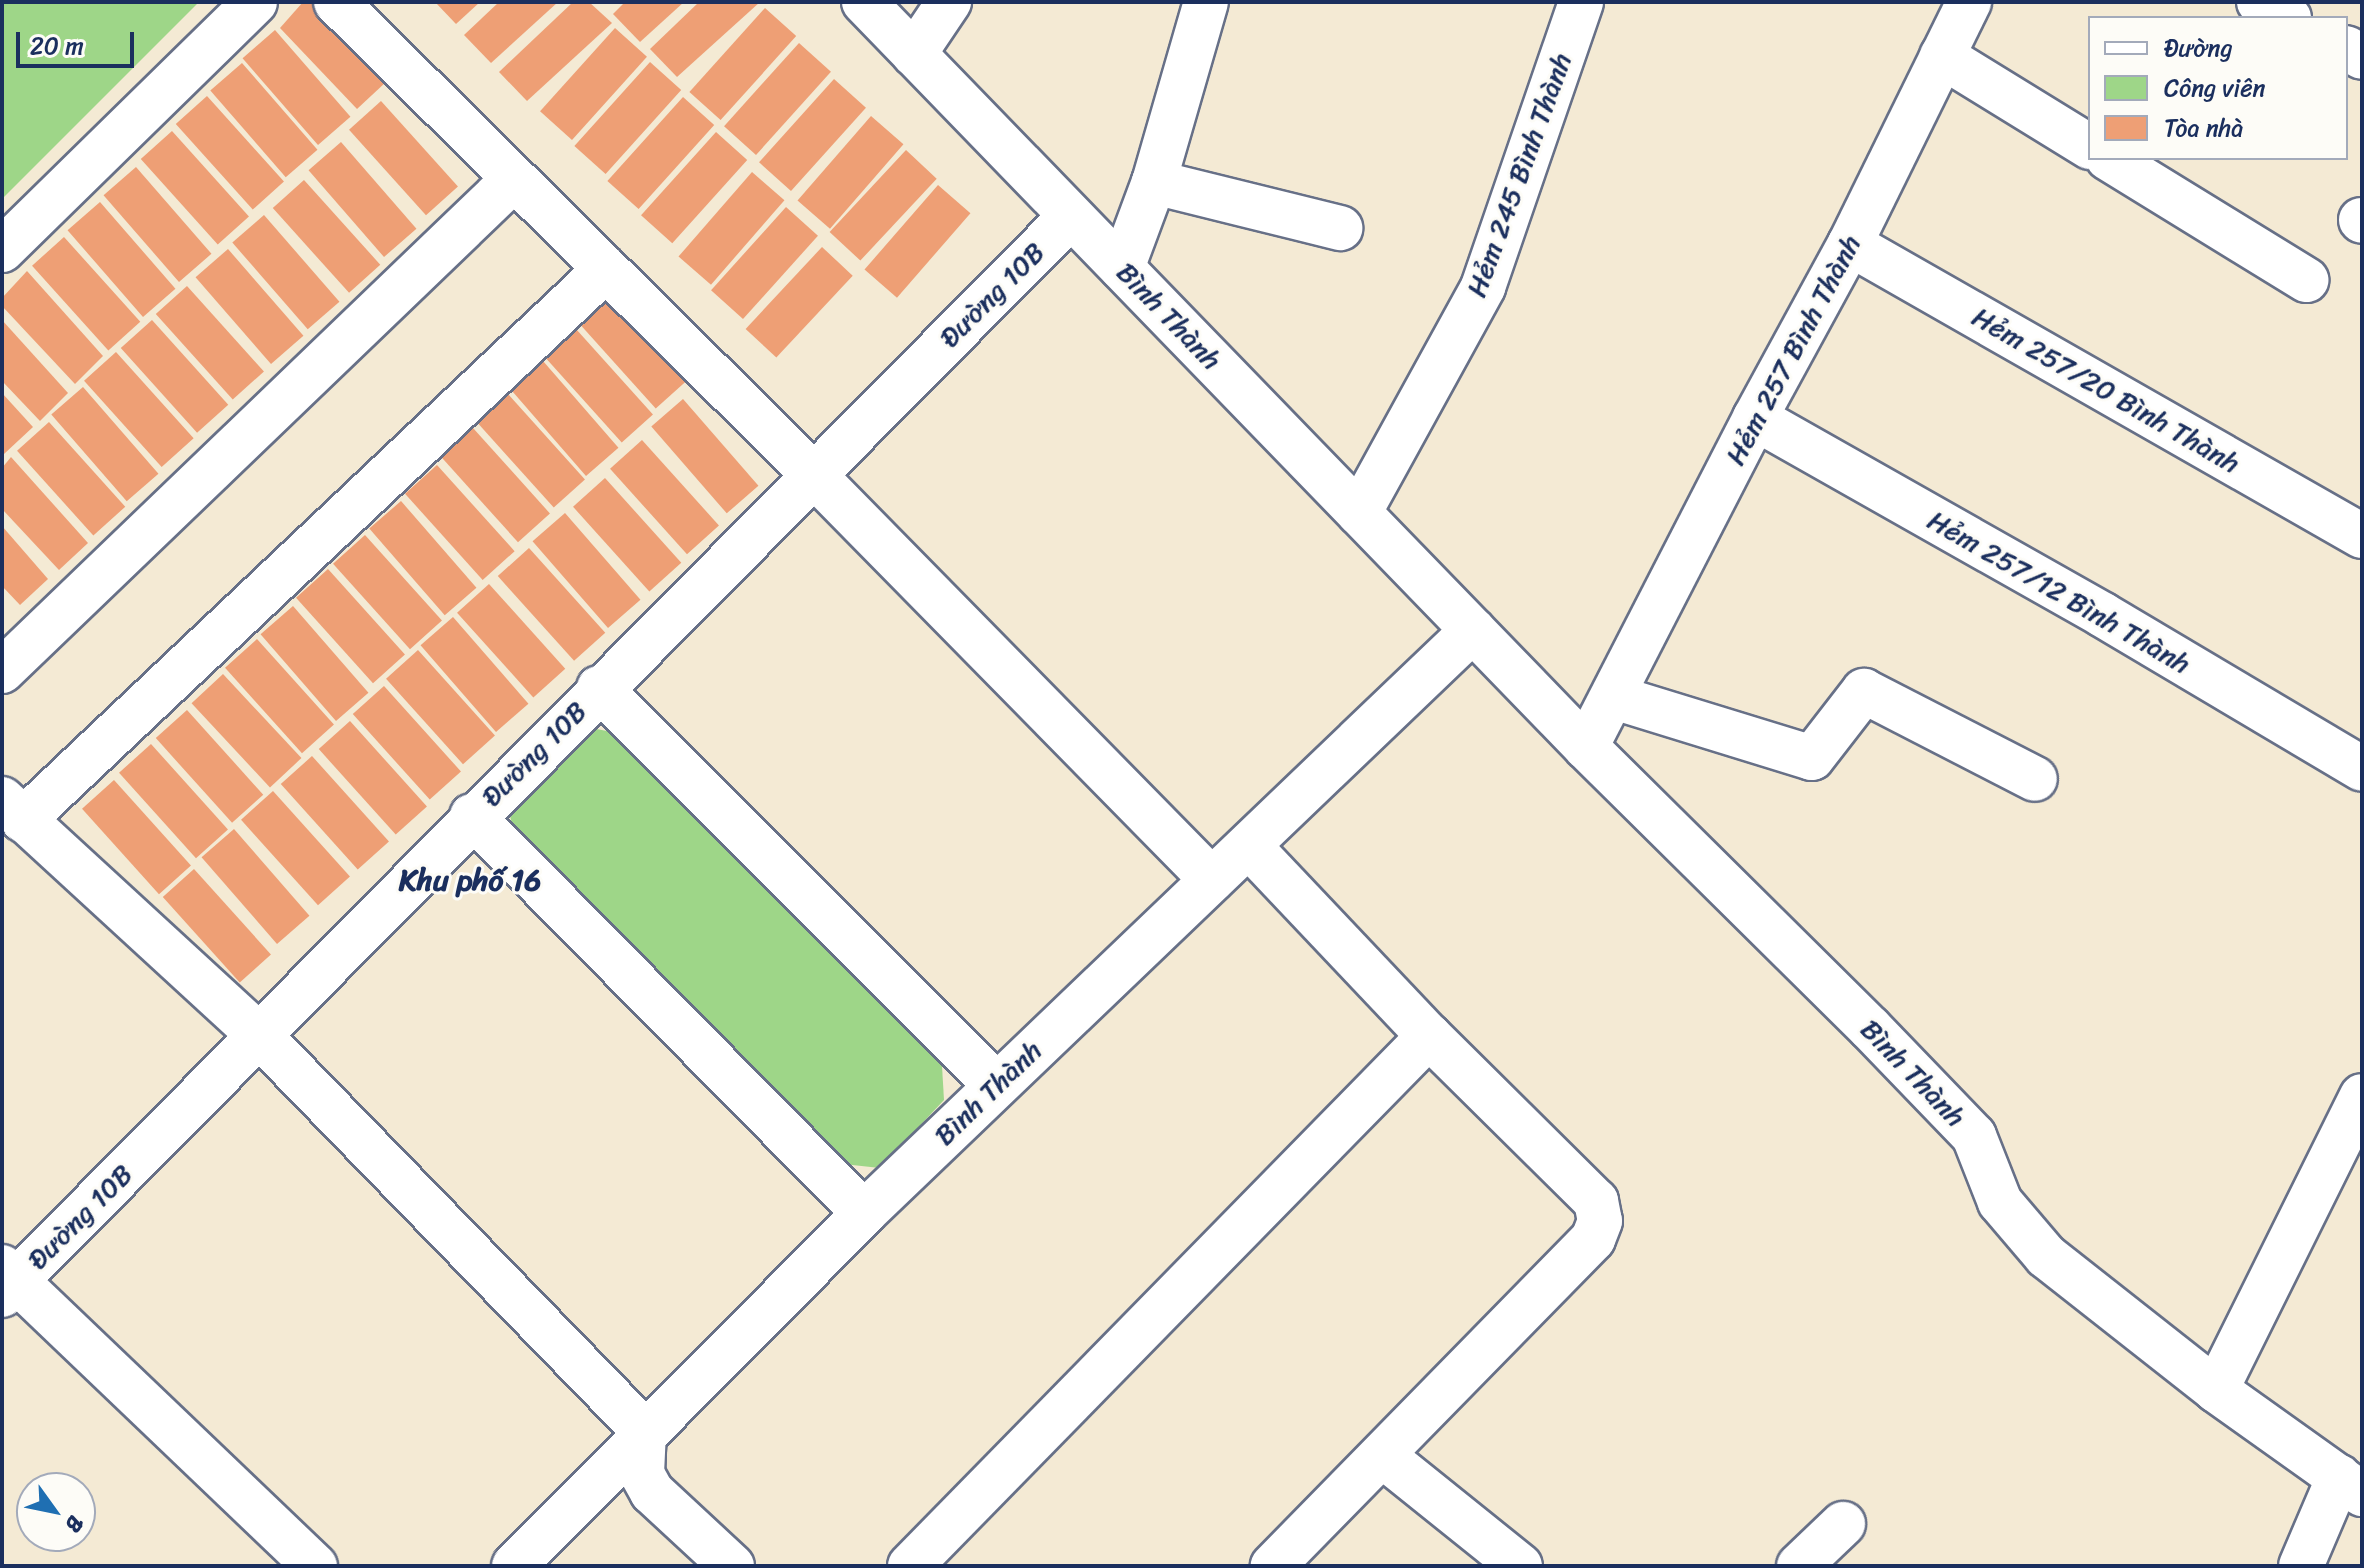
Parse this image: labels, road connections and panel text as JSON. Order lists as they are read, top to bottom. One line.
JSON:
{"streets":{"street":["Hẻm 245 Bình Thành","Đường 10B","Bình Thành","Hẻm 257 Bình Thành","Hẻm 257/20 Bình Thành","Hẻm 257/12 Bình Thành"]},"crossings":[["Hẻm 245 Bình Thành","Bình Thành"],["Đường 10B","Bình Thành"],["Bình Thành","Hẻm 257 Bình Thành"],["Hẻm 257 Bình Thành","Hẻm 257/20 Bình Thành"],["Hẻm 257 Bình Thành","Hẻm 257/12 Bình Thành"]],"districts":["Khu phố 16"],"legend":["Đường","Công viên","Tòa nhà"],"scale_bar":"20 m","north":"bottom right"}
